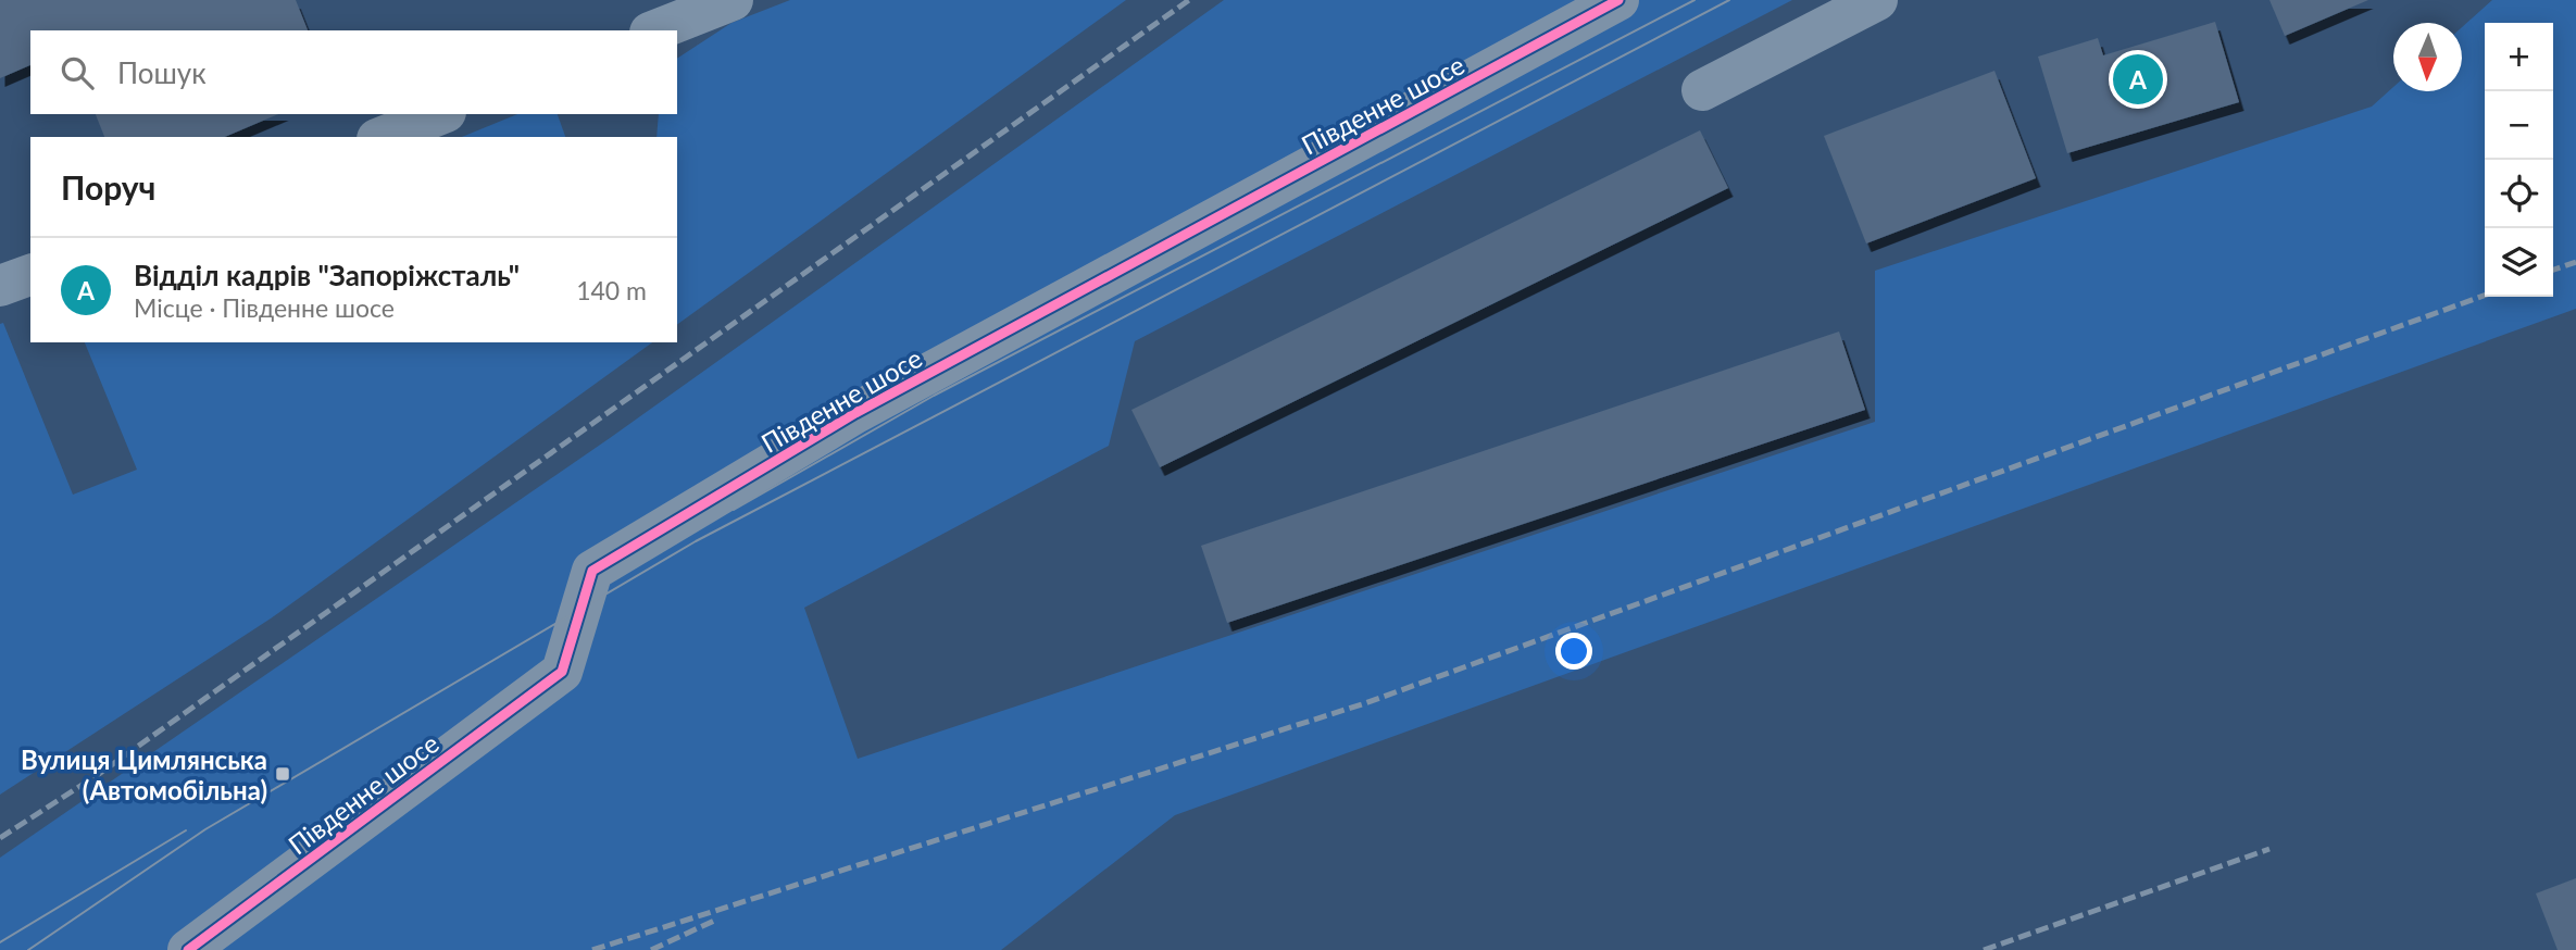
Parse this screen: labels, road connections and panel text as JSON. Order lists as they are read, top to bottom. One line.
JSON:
{"streets":{"street":["Південне шосе"]},"places":{"transit":["Вулиця Цимлянська (Автомобільна)"]},"north":"bottom","page":{"map_buttons":["+","−"],"search":"Пошук","pins":"A","heading":"Поруч","list":[{"mark":"A","name":"Відділ кадрів \"Запоріжсталь\"","note":"Місце · Південне шосе","value":"140 m"}]}}
